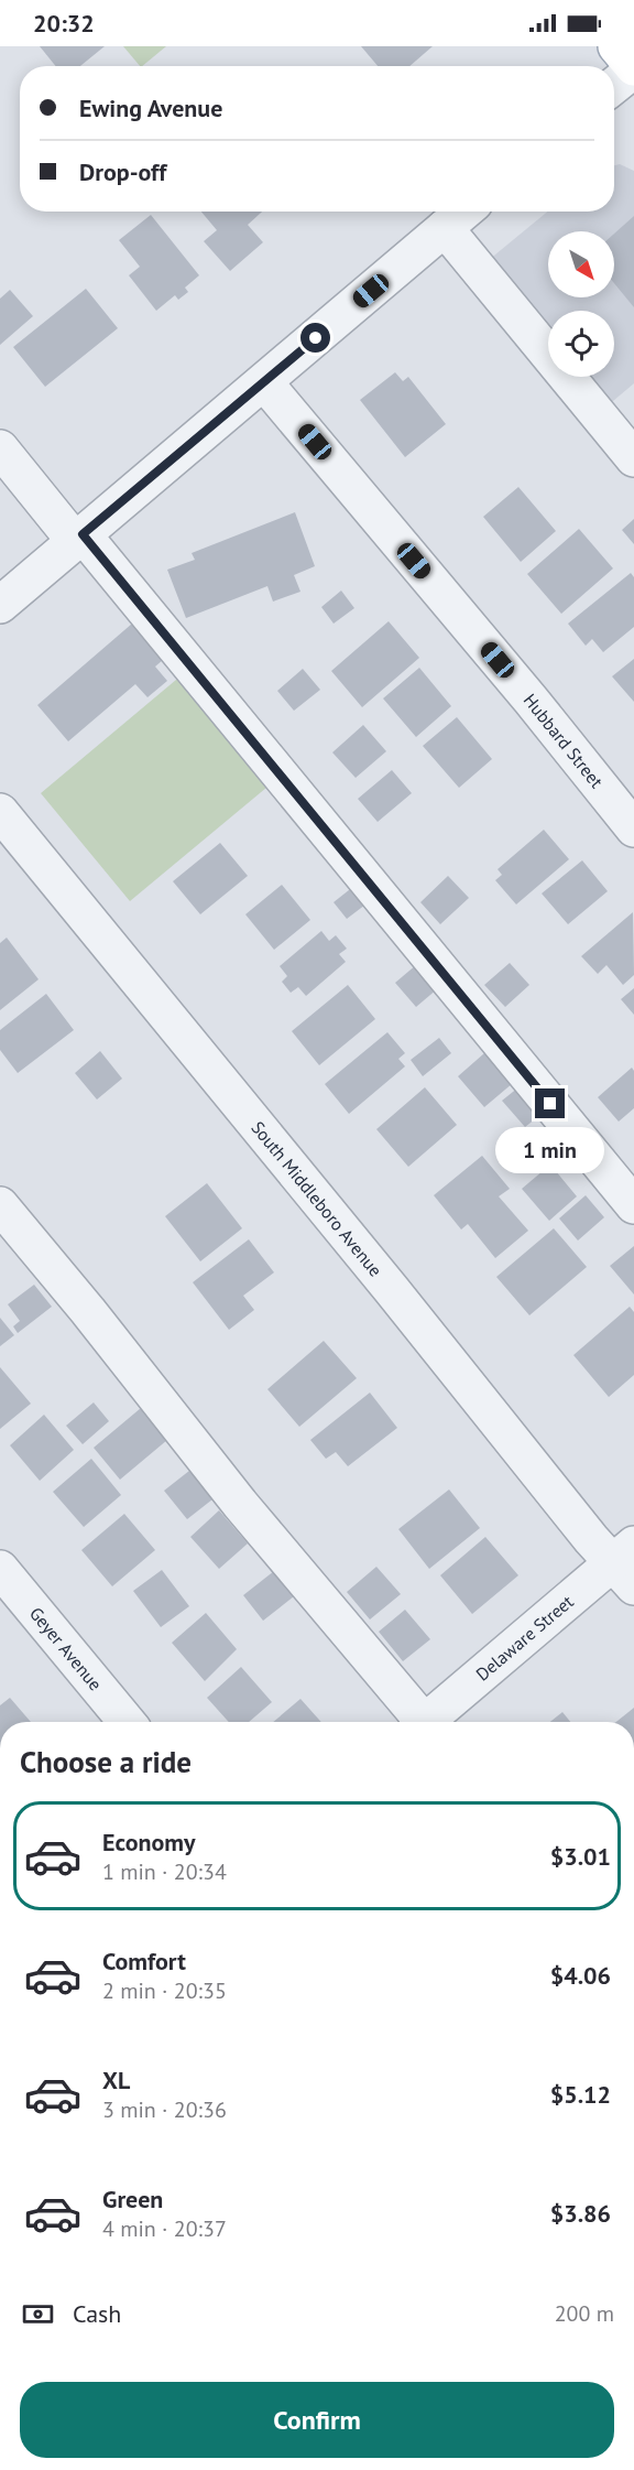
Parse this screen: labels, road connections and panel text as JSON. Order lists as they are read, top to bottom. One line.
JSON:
{"streets":{"street":["Hubbard Street","South Middleboro Avenue","Delaware Street","Geyer Avenue"]},"crossings":[["South Middleboro Avenue","Delaware Street"]],"north":"bottom right","page":{"status":"20:32","banner":["Ewing Avenue","Drop-off"],"bubble":"1 min","heading":"Choose a ride","list":[{"name":"Economy","note":"1 min · 20:34","value":"$3.01"},{"name":"Comfort","note":"2 min · 20:35","value":"$4.06"},{"name":"XL","note":"3 min · 20:36","value":"$5.12"},{"name":"Green","note":"4 min · 20:37","value":"$3.86"}],"pay":["Cash","200 m"],"buttons":"Confirm"}}
